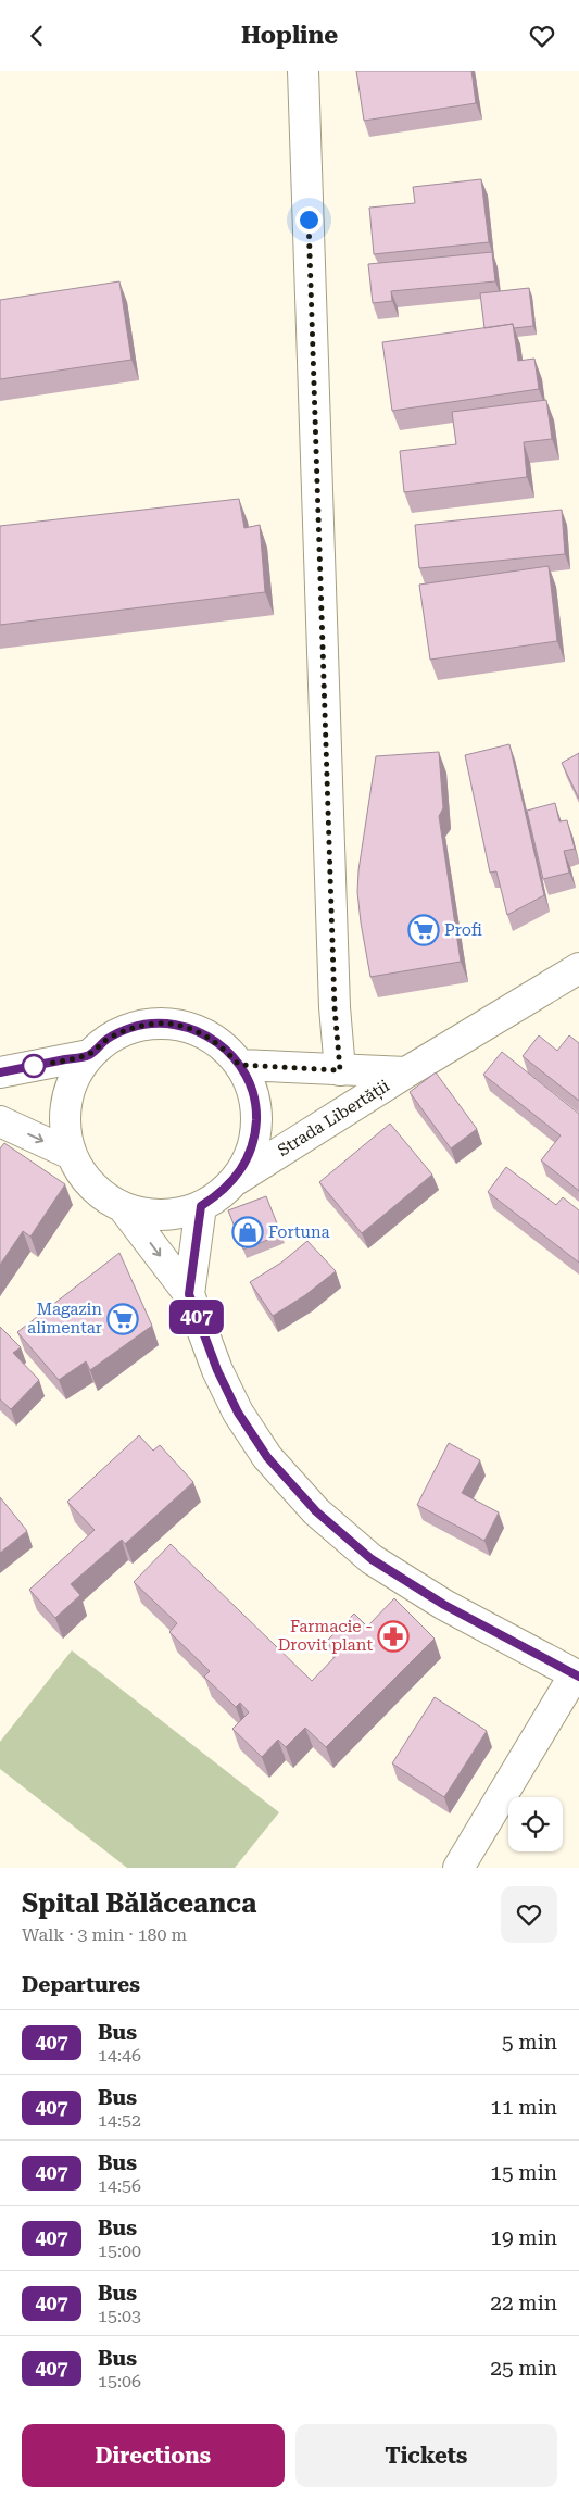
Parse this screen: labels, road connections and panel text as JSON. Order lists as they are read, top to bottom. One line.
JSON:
{"streets":{"street":["Strada Libertății"]},"places":{"supermarket":["Profi","Magazin alimentar"],"shop":["Fortuna"],"pharmacy":["Farmacie - Drovit plant"]},"lines":["bus line 407"],"page":{"header":"Hopline","on_map":"407","heading":[["Spital Bălăceanca","Walk · 3 min · 180 m"],"Departures"],"list":[{"mark":"407","name":"Bus","note":"14:46","value":"5 min"},{"mark":"407","name":"Bus","note":"14:52","value":"11 min"},{"mark":"407","name":"Bus","note":"14:56","value":"15 min"},{"mark":"407","name":"Bus","note":"15:00","value":"19 min"},{"mark":"407","name":"Bus","note":"15:03","value":"22 min"},{"mark":"407","name":"Bus","note":"15:06","value":"25 min"}],"buttons":["Directions","Tickets"]}}
